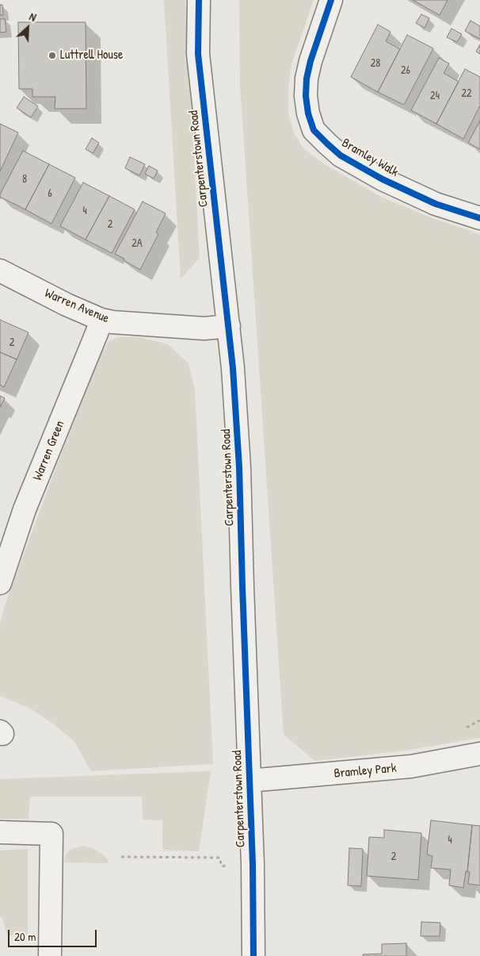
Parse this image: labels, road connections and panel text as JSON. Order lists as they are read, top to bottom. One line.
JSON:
{"streets":{"street":["Bramley Walk","Carpenterstown Road","Warren Avenue","Warren Green","Bramley Park"]},"crossings":[["Carpenterstown Road","Warren Avenue"],["Carpenterstown Road","Bramley Park"],["Warren Avenue","Warren Green"]],"places":["Luttrell House"],"house_numbers":["28","26","22","24","8","6","4","2","2A","2","4","2"],"scale_bar":"20 m","north":"top right"}
